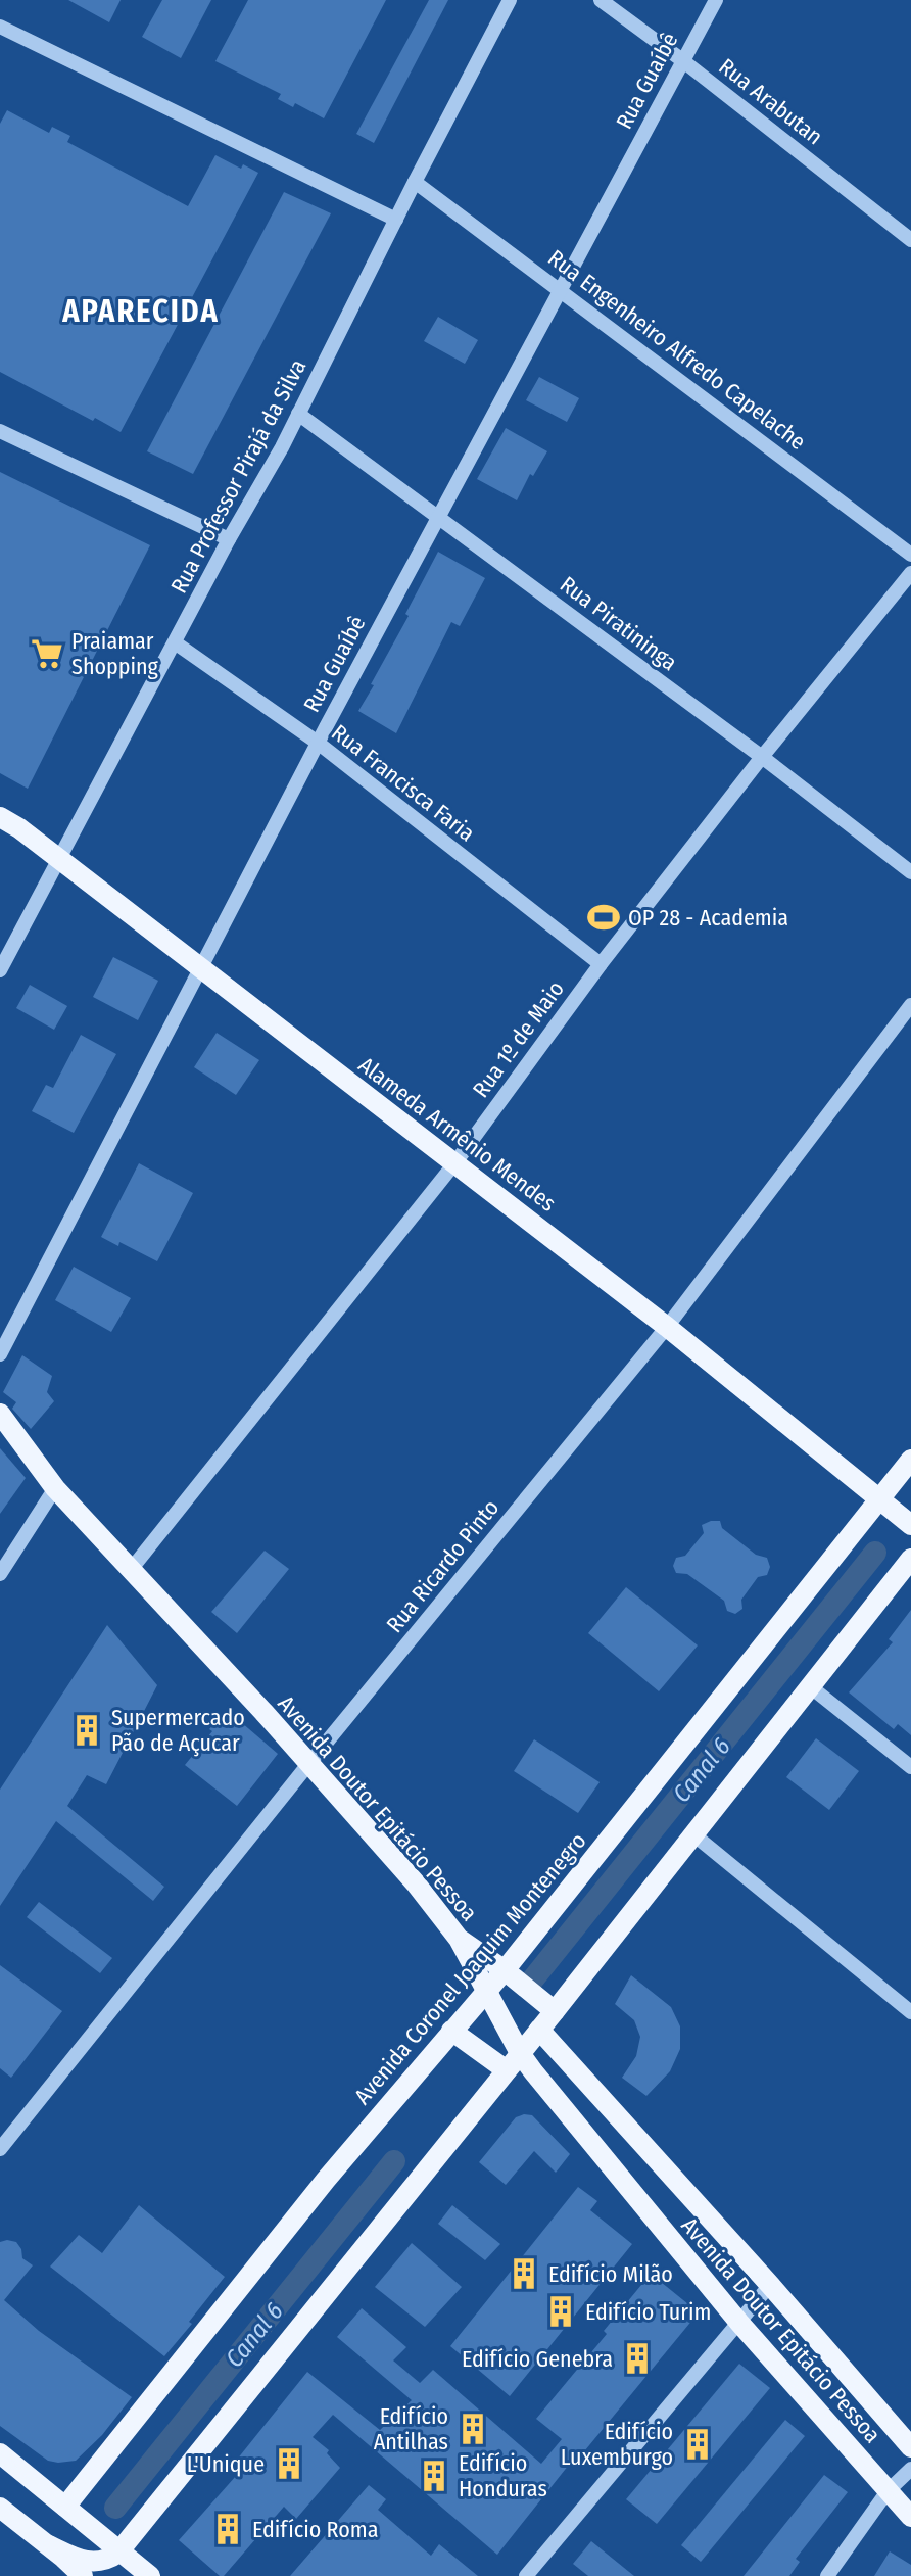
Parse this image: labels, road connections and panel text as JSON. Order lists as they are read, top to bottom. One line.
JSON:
{"streets":{"main road":["Alameda Armênio Mendes","Avenida Doutor Epitácio Pessoa","Avenida Coronel Joaquim Montenegro"],"street":["Rua Guaíbê","Rua Arabutan","Rua Engenheiro Alfredo Capelache","Rua Professor Pirajá da Silva","Rua Piratininga","Rua Francisca Faria","Rua 1º de Maio","Rua Ricardo Pinto"]},"crossings":[["Rua Guaíbê","Rua Arabutan"],["Rua Guaíbê","Rua Engenheiro Alfredo Capelache"],["Rua Guaíbê","Rua Piratininga"],["Rua Guaíbê","Rua Francisca Faria"],["Rua Guaíbê","Alameda Armênio Mendes"],["Rua Engenheiro Alfredo Capelache","Rua Professor Pirajá da Silva"],["Rua Professor Pirajá da Silva","Rua Piratininga"],["Rua Professor Pirajá da Silva","Rua Francisca Faria"],["Rua Professor Pirajá da Silva","Alameda Armênio Mendes"],["Rua Piratininga","Rua 1º de Maio"],["Rua Francisca Faria","Rua 1º de Maio"],["Rua 1º de Maio","Alameda Armênio Mendes"],["Rua 1º de Maio","Avenida Doutor Epitácio Pessoa"],["Alameda Armênio Mendes","Rua Ricardo Pinto"],["Alameda Armênio Mendes","Avenida Coronel Joaquim Montenegro"],["Rua Ricardo Pinto","Avenida Doutor Epitácio Pessoa"],["Avenida Doutor Epitácio Pessoa","Avenida Coronel Joaquim Montenegro"]],"districts":["APARECIDA"],"water":["Canal 6"],"places":{"supermarket":["Praiamar Shopping"],"sports":["OP 28 - Academia"],"building":["Supermercado Pão de Açucar","Edifício Milão","Edifício Turim","Edifício Genebra","Edifício Antilhas","Edifício Luxemburgo","L'Unique","Edifício Honduras","Edifício Roma"]}}
